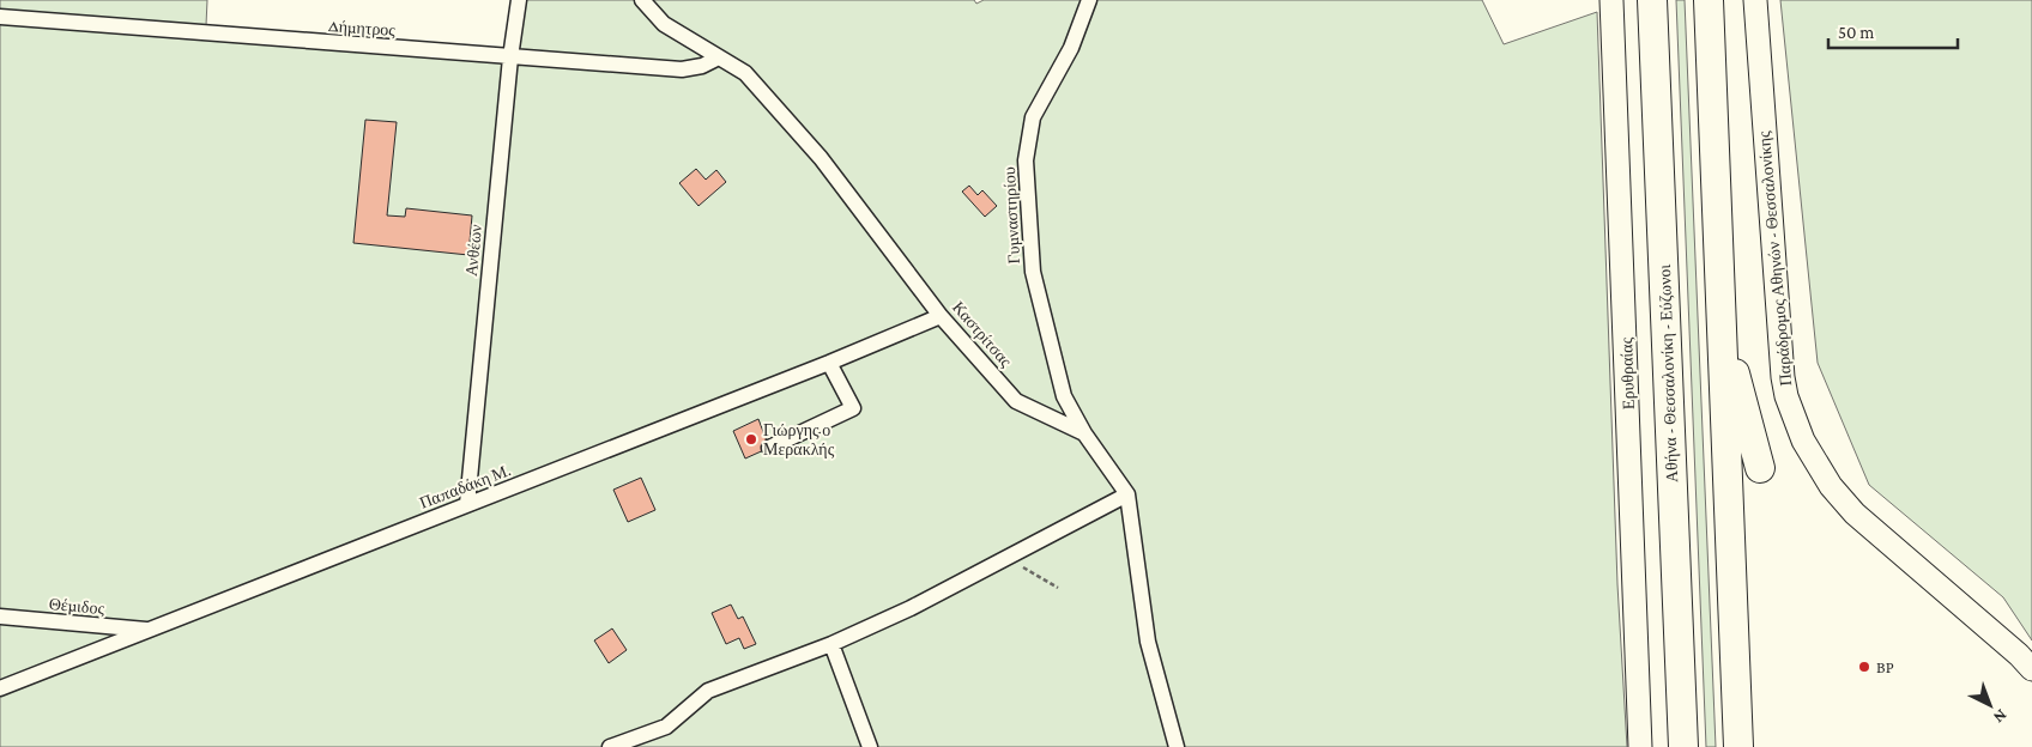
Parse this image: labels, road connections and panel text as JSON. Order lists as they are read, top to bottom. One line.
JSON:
{"streets":{"highway":["Αθήνα - Θεσσαλονίκη - Εύζωνοι"],"main road":["Παράδρομος Αθηνών - Θεσσαλονίκης","Ερυθραίας"],"street":["Δήμητρος","Γυμναστηρίου","Ανθέων","Καστρίτσας","Παπαδάκη Μ.","Θέμιδος"]},"crossings":[["Δήμητρος","Ανθέων"],["Δήμητρος","Καστρίτσας"],["Γυμναστηρίου","Καστρίτσας"],["Ανθέων","Παπαδάκη Μ."],["Καστρίτσας","Παπαδάκη Μ."],["Παπαδάκη Μ.","Θέμιδος"]],"places":["Γιώργης ο Μερακλής","BP"],"scale_bar":"50 m","north":"bottom right"}
